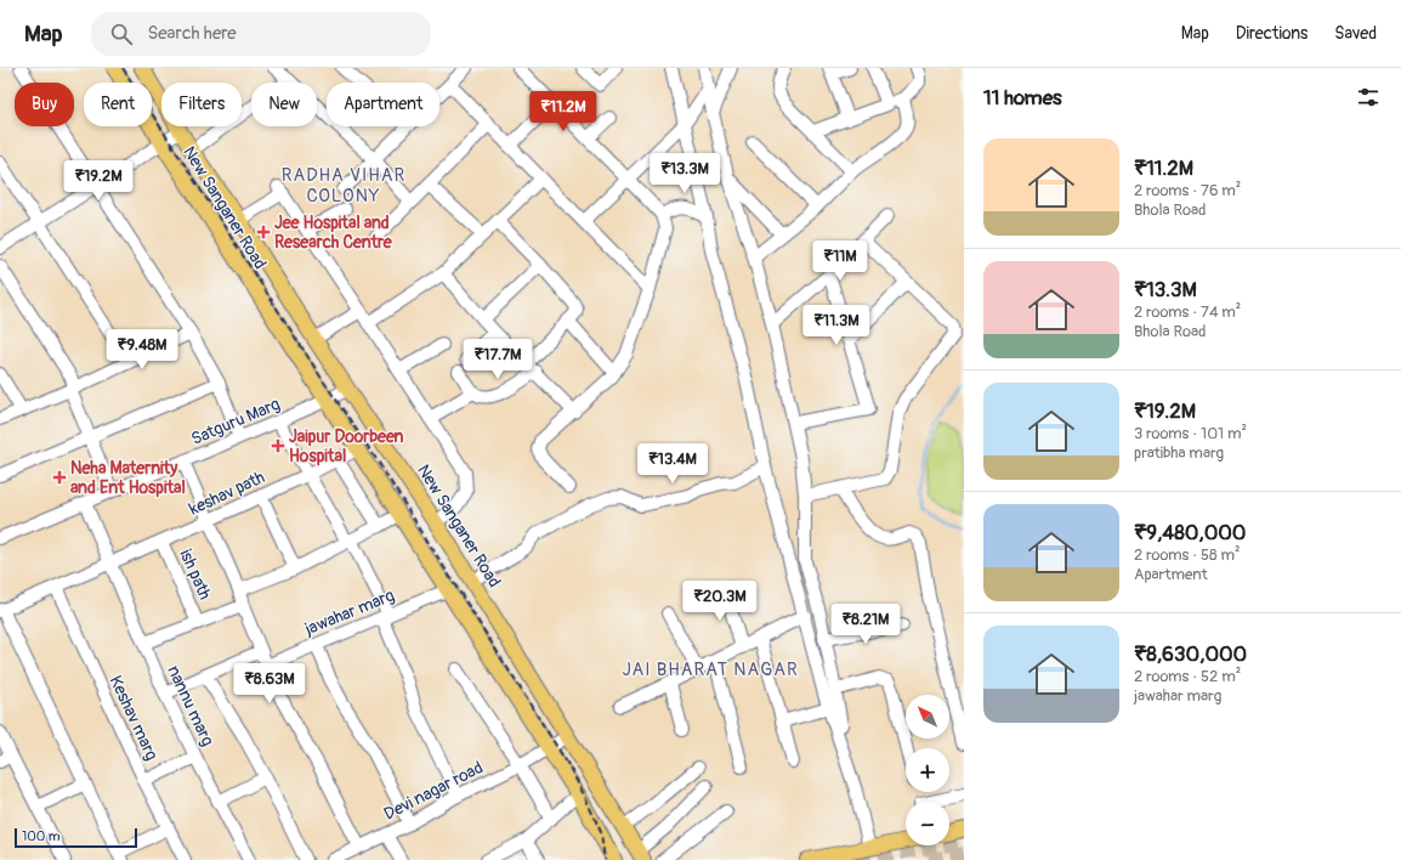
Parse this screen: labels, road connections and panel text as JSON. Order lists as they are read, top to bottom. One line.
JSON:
{"streets":{"main road":["New Sanganer Road"],"street":["Satguru Marg","keshav path","ish path","jawahar marg","nannu marg","Keshav marg","Devi nagar road"]},"crossings":[["New Sanganer Road","Satguru Marg"],["New Sanganer Road","keshav path"],["New Sanganer Road","jawahar marg"],["New Sanganer Road","Devi nagar road"],["Satguru Marg","nannu marg"],["keshav path","ish path"],["keshav path","nannu marg"],["keshav path","Keshav marg"]],"districts":["RADHA VIHAR COLONY","JAI BHARAT NAGAR"],"places":{"health":["Jee Hospital and Research Centre","Jaipur Doorbeen Hospital","Neha Maternity and Ent Hospital"]},"scale_bar":"100 m","north":"top left","page":{"header":"Map","search":"Search here","nav":["Map","Directions","Saved"],"heading":"11 homes","chip":["Buy","Rent","Filters","New","Apartment"],"price":["₹11.2M","₹13.3M","₹19.2M","₹11M","₹11.3M","₹9.48M","₹17.7M","₹13.4M","₹20.3M","₹8.21M","₹8.63M"],"list":[{"name":"₹11.2M","note":"2 rooms · 76 m² · Bhola Road"},{"name":"₹13.3M","note":"2 rooms · 74 m² · Bhola Road"},{"name":"₹19.2M","note":"3 rooms · 101 m² · pratibha marg"},{"name":"₹9,480,000","note":"2 rooms · 58 m² · Apartment"},{"name":"₹8,630,000","note":"2 rooms · 52 m² · jawahar marg"}],"map_buttons":["+","−"],"scale":"100 m"}}
